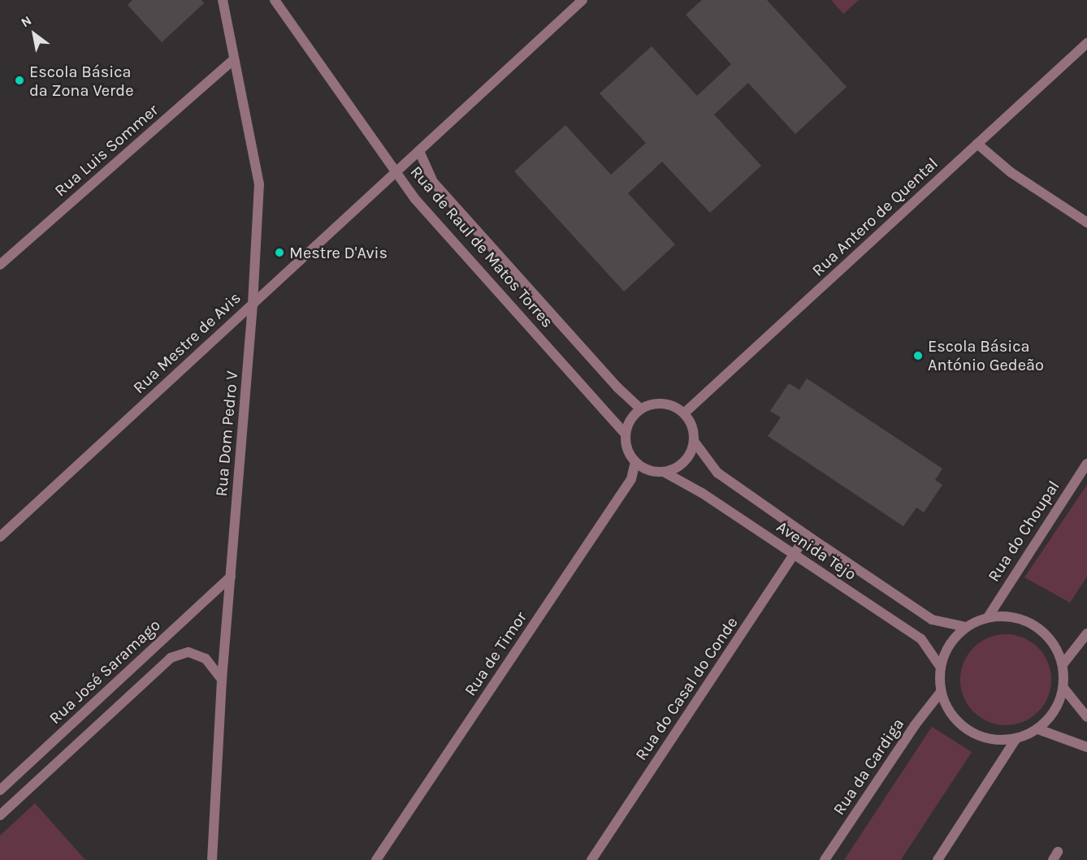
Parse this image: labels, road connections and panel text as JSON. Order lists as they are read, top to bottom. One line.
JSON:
{"streets":{"street":["Rua Luis Sommer","Rua Antero de Quental","Rua de Raul de Matos Torres","Rua Mestre de Avis","Rua Dom Pedro V","Rua do Choupal","Avenida Tejo","Rua de Timor","Rua José Saramago","Rua do Casal do Conde","Rua da Cardiga"]},"crossings":[["Rua Luis Sommer","Rua Dom Pedro V"],["Rua Antero de Quental","Rua de Raul de Matos Torres"],["Rua Antero de Quental","Avenida Tejo"],["Rua Antero de Quental","Rua de Timor"],["Rua de Raul de Matos Torres","Rua Mestre de Avis"],["Rua de Raul de Matos Torres","Avenida Tejo"],["Rua de Raul de Matos Torres","Rua de Timor"],["Rua Mestre de Avis","Rua Dom Pedro V"],["Rua Dom Pedro V","Rua José Saramago"],["Rua do Choupal","Avenida Tejo"],["Rua do Choupal","Rua da Cardiga"],["Avenida Tejo","Rua de Timor"],["Avenida Tejo","Rua do Casal do Conde"],["Avenida Tejo","Rua da Cardiga"]],"places":["Escola Básica da Zona Verde","Mestre D'Avis","Escola Básica António Gedeão"],"north":"top left"}
